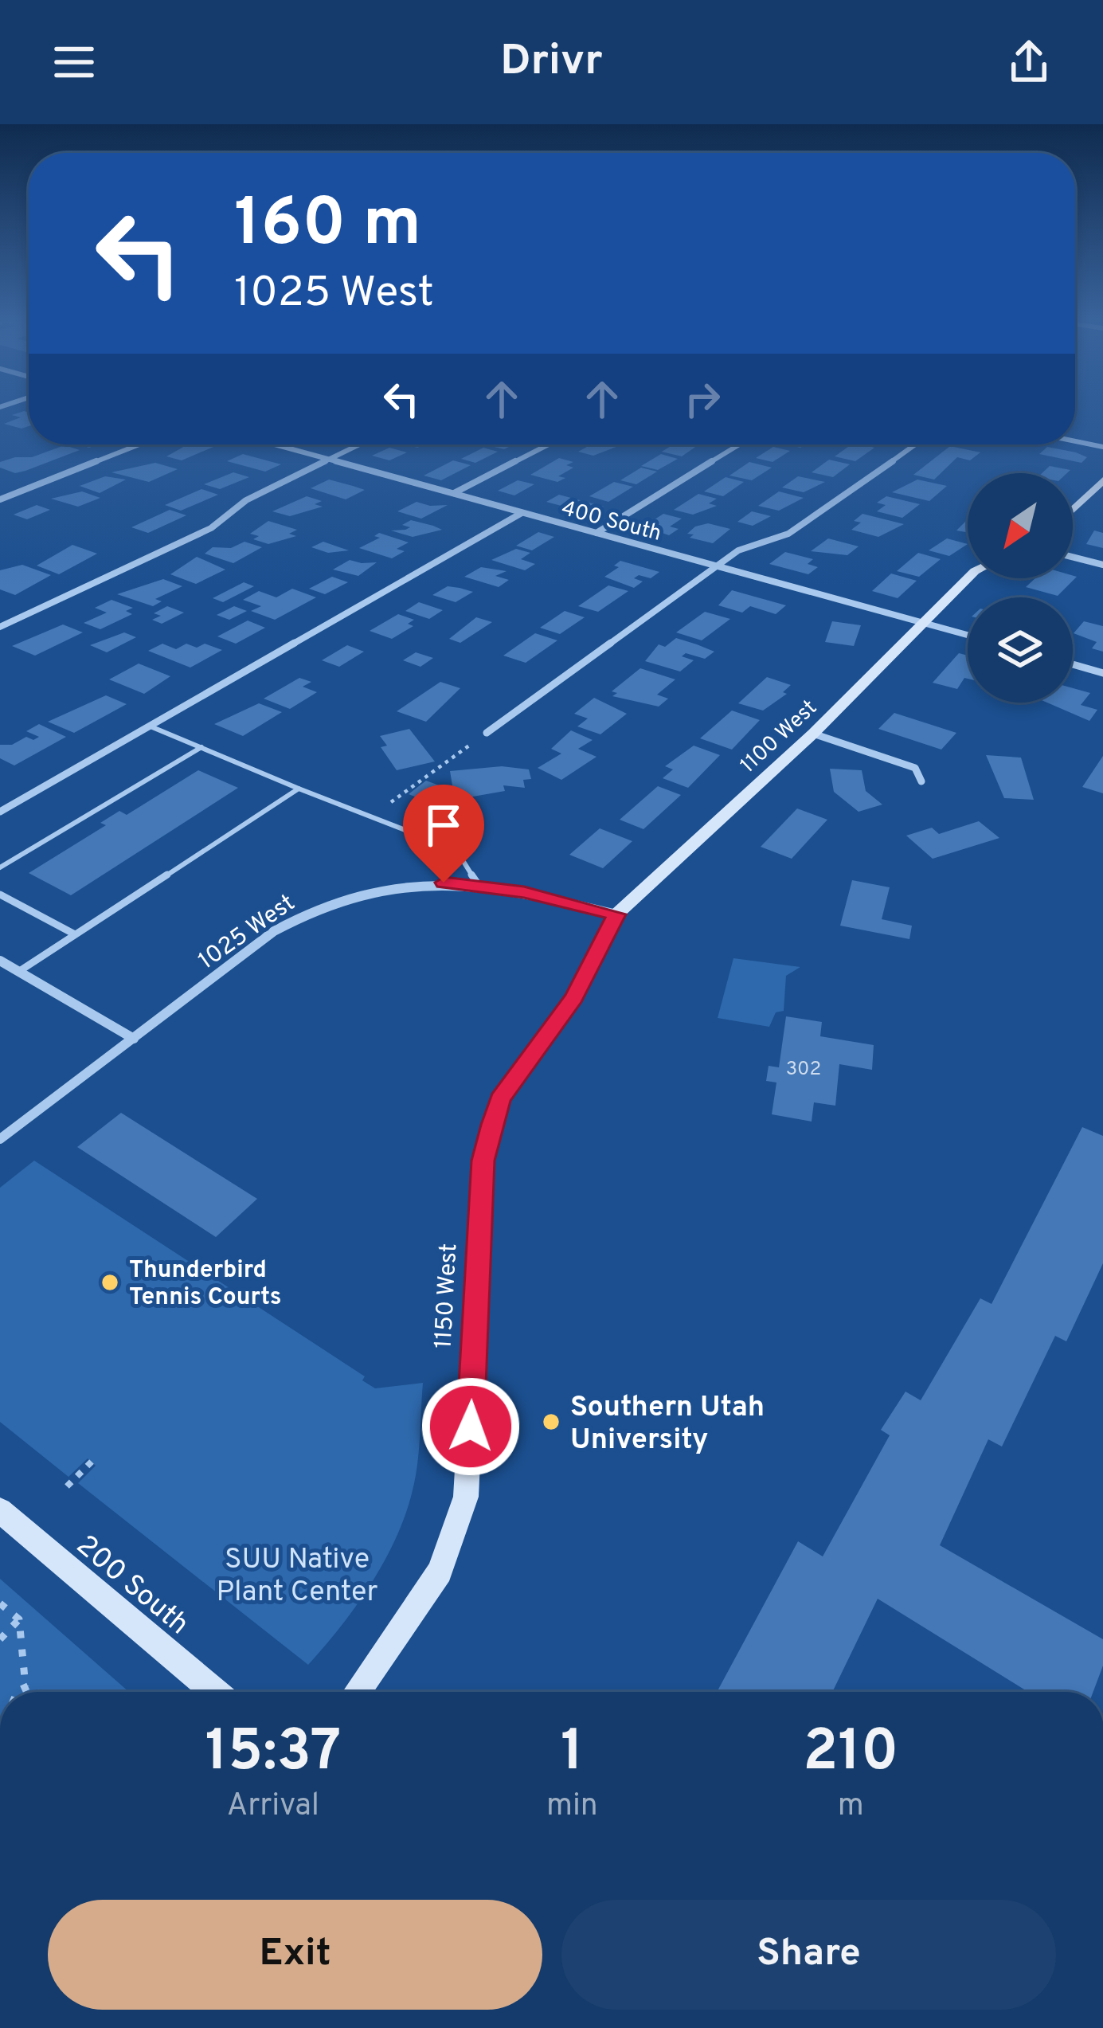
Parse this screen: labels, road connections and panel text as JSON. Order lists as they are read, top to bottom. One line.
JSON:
{"streets":{"street":["400 South","1100 West","1025 West","1150 West","200 South"]},"crossings":[["400 South","1100 West"],["1100 West","1025 West"],["1100 West","1150 West"]],"parks":["SUU Native Plant Center"],"places":["Thunderbird Tennis Courts","Southern Utah University"],"house_numbers":["302"],"north":"bottom left","page":{"header":"Drivr","turn":["160 m","1025 West"],"eta":["15:37","Arrival","1","min","210","m"],"buttons":["Exit","Share"]}}
